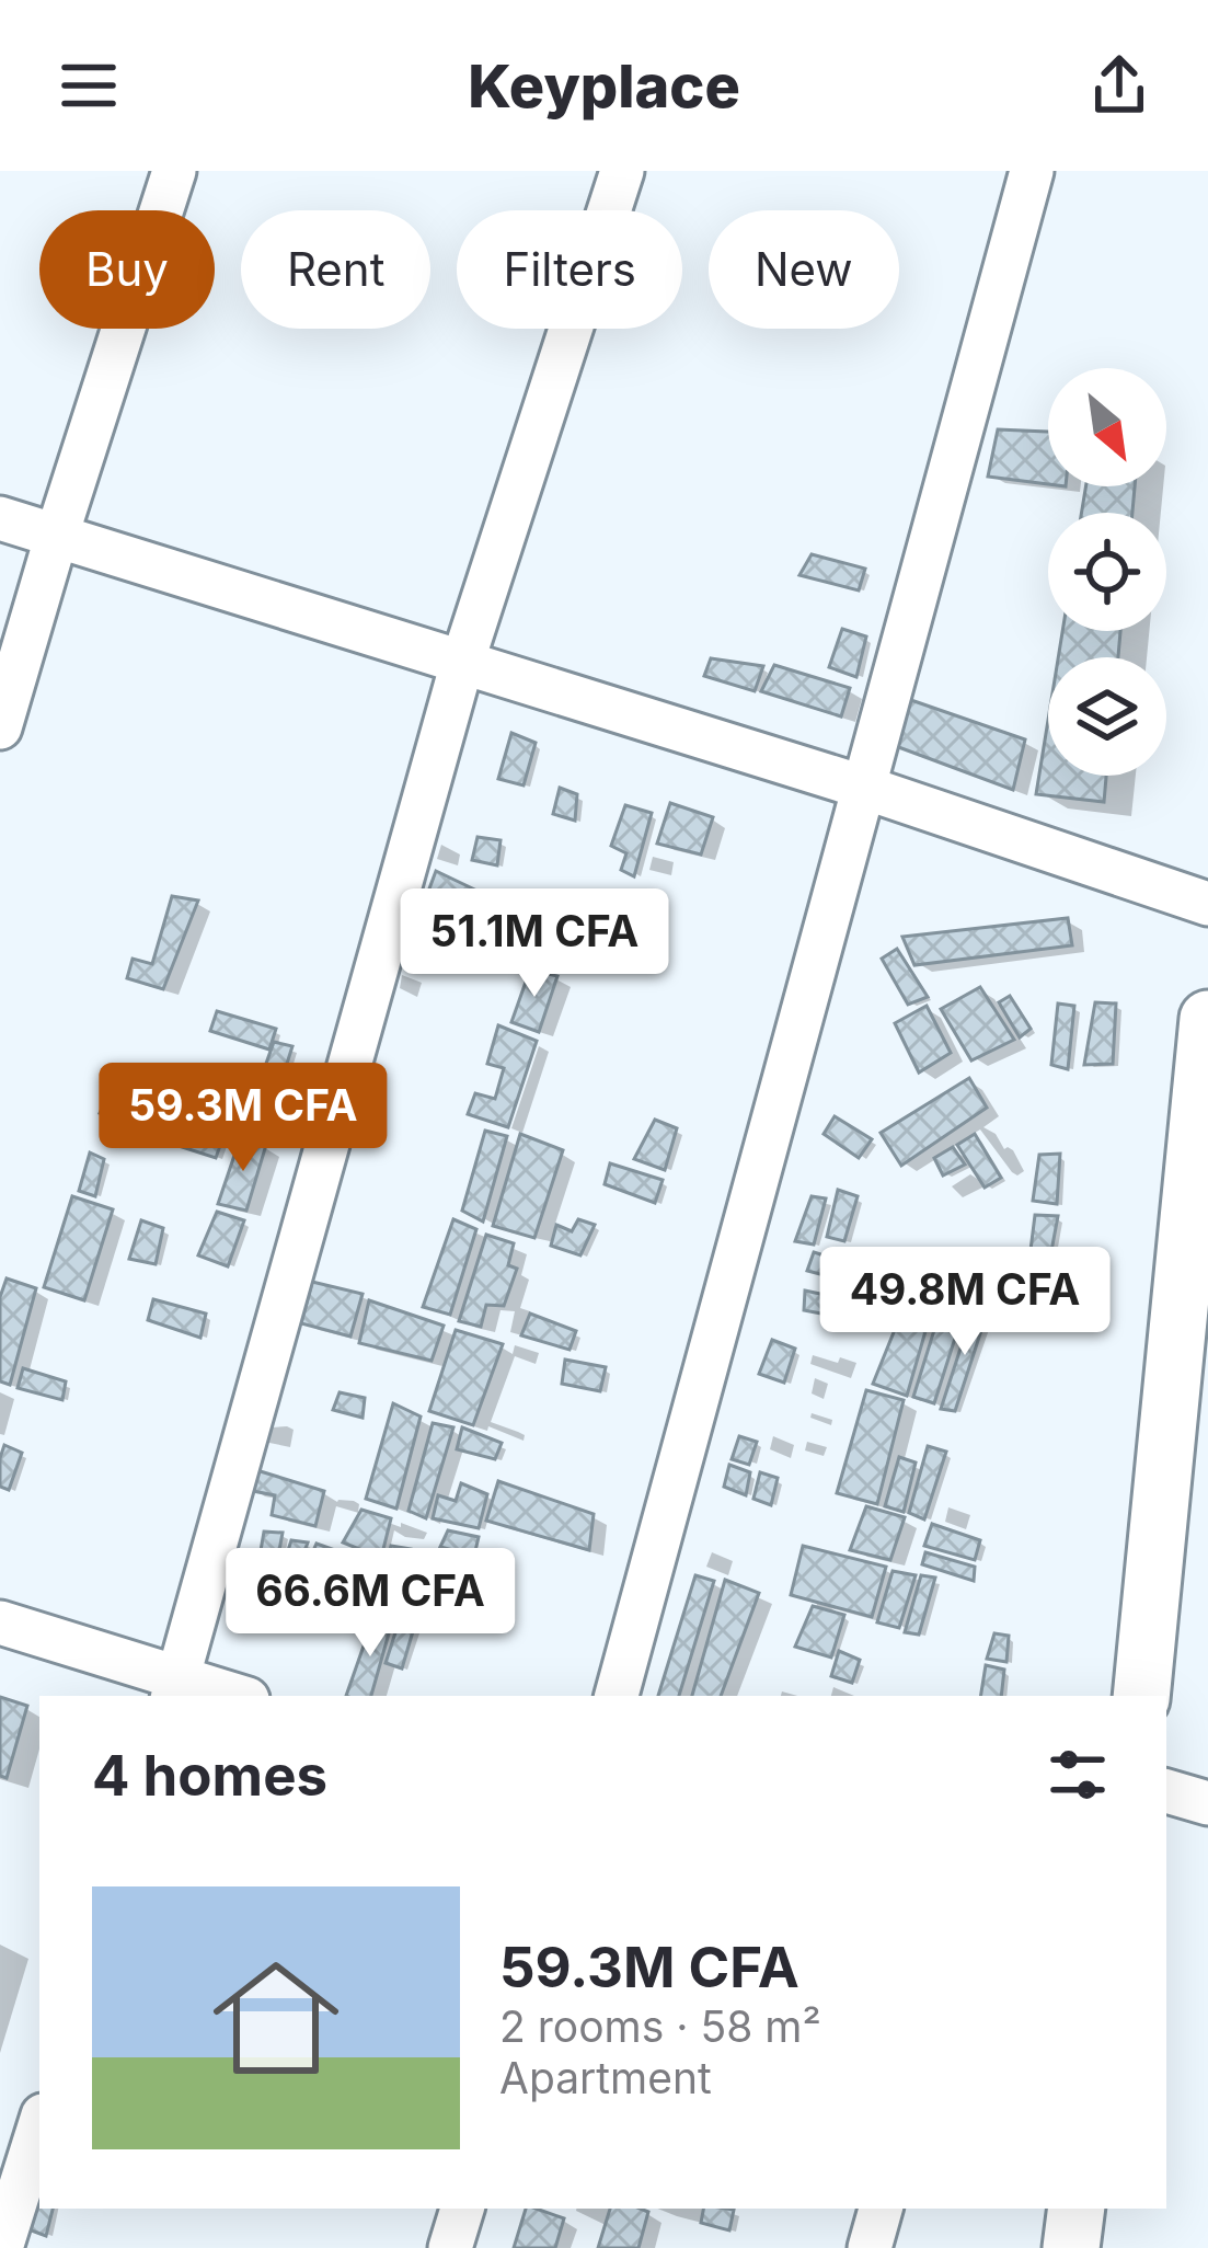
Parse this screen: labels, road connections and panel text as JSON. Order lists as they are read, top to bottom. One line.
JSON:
{"north":"bottom right","page":{"header":"Keyplace","chip":["Buy","Rent","Filters","New"],"price":["51.1M CFA","59.3M CFA","49.8M CFA","66.6M CFA"],"heading":"4 homes","list":[{"name":"59.3M CFA","note":"2 rooms · 58 m² · Apartment"}]}}
